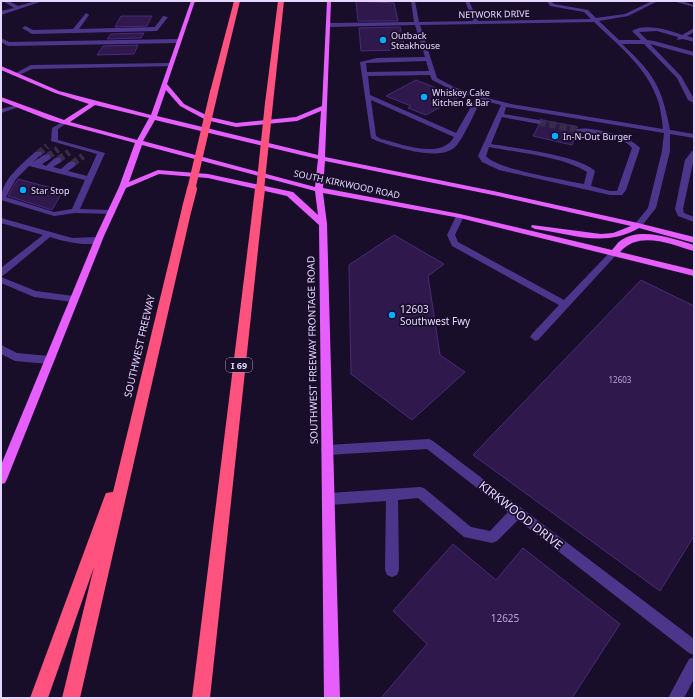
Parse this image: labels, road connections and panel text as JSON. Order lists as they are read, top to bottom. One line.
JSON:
{"streets":{"highway":["SOUTHWEST FREEWAY","I 69"],"main road":["SOUTH KIRKWOOD ROAD","SOUTHWEST FREEWAY FRONTAGE ROAD"],"street":["NETWORK DRIVE","KIRKWOOD DRIVE"]},"crossings":[["NETWORK DRIVE","SOUTHWEST FREEWAY FRONTAGE ROAD"],["SOUTH KIRKWOOD ROAD","SOUTHWEST FREEWAY FRONTAGE ROAD"],["SOUTHWEST FREEWAY FRONTAGE ROAD","KIRKWOOD DRIVE"]],"places":["Outback Steakhouse","Whiskey Cake Kitchen & Bar","In-N-Out Burger","Star Stop","12603 Southwest Fwy"],"house_numbers":["12603","12625"]}
